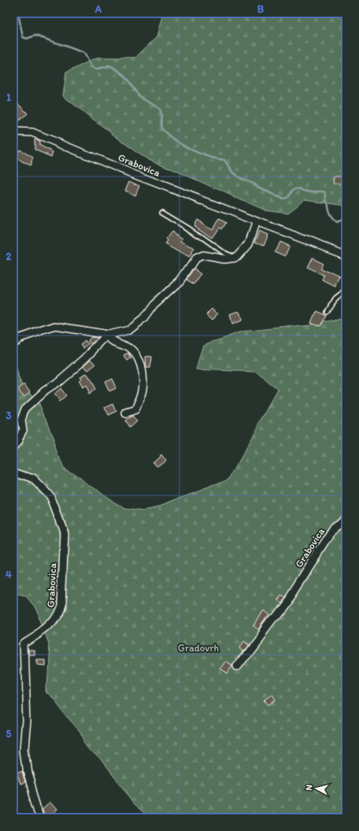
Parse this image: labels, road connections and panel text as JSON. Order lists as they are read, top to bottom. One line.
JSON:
{"streets":{"street":["Grabovica"]},"parks":["Gradovrh"],"north":"left","grid":{"columns":["A","B"],"rows":["1","2","3","4","5"]}}
